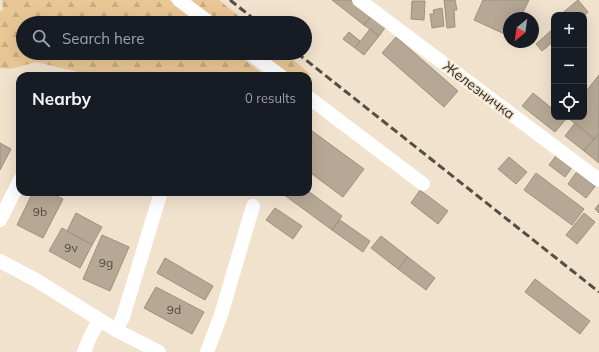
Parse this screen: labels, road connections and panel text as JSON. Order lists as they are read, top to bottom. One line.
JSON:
{"streets":{"street":["Железничка"]},"house_numbers":["9b","9v","9g","9d"],"north":"bottom left","page":{"map_buttons":["+","−"],"search":"Search here","heading":["Nearby","0 results"]}}
